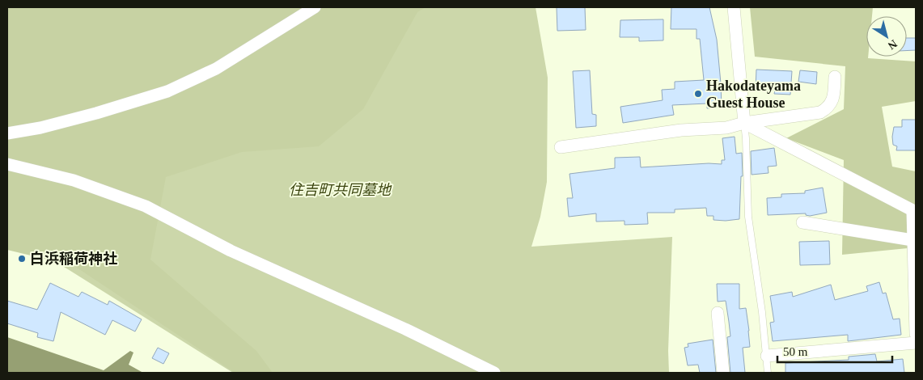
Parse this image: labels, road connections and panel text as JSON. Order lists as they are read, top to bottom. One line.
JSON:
{"parks":["住吉町共同墓地"],"places":["Hakodateyama Guest House","白浜稲荷神社"],"scale_bar":"50 m","north":"bottom right"}
